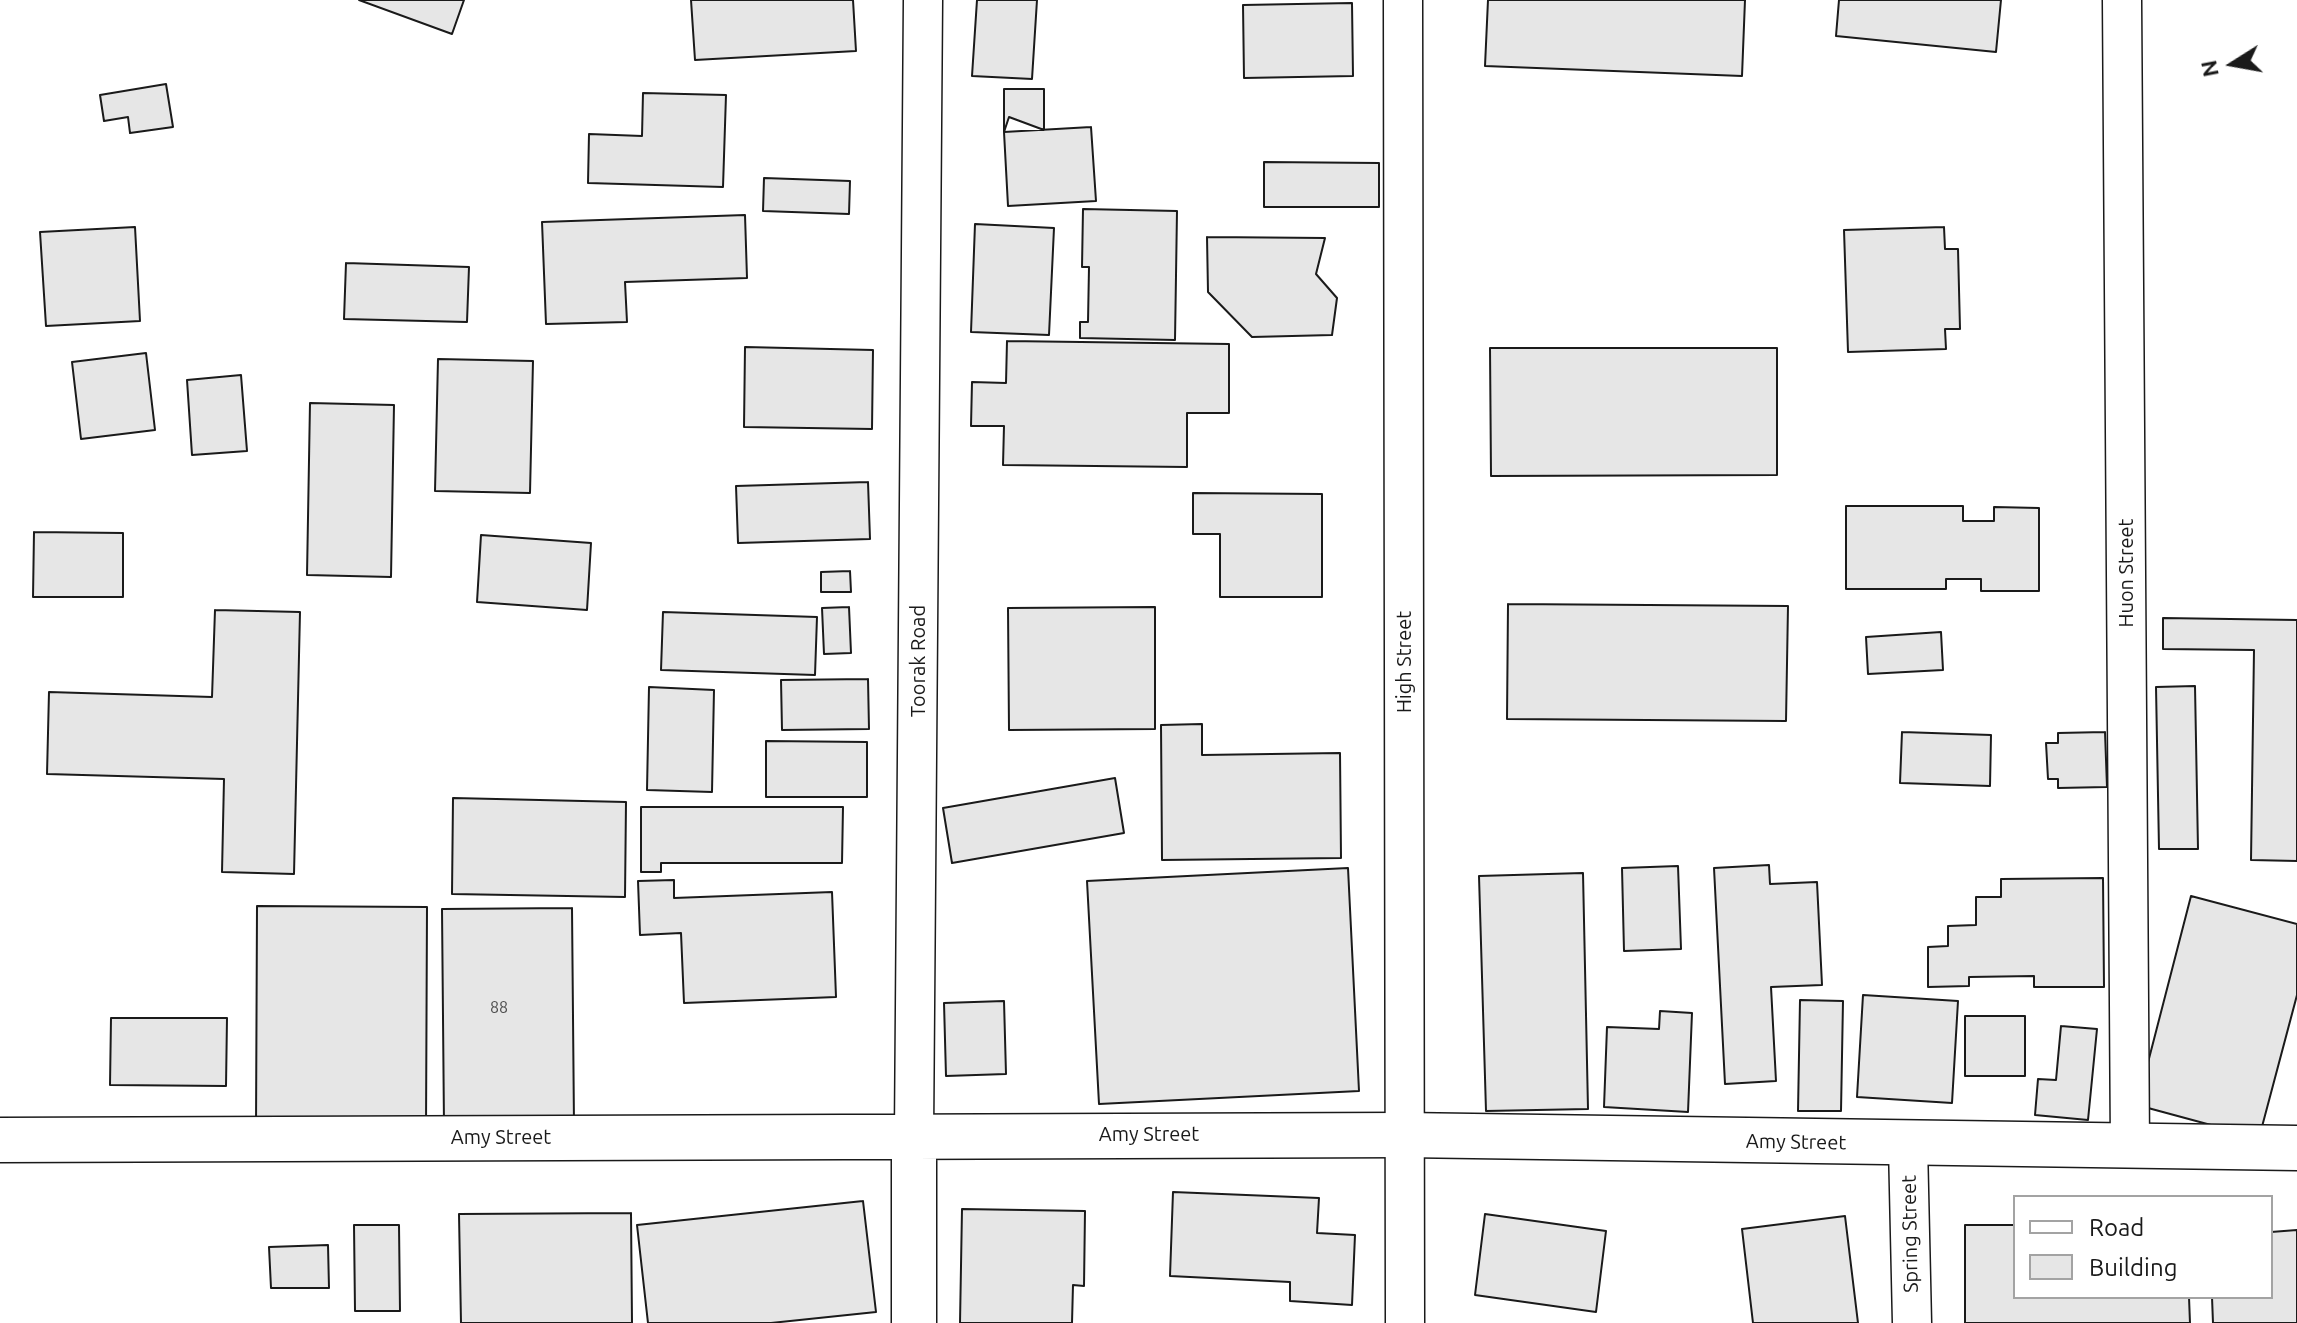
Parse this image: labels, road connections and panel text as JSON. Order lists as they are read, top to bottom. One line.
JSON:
{"streets":{"main road":["Toorak Road","Amy Street"],"street":["Huon Street","High Street","Spring Street"]},"crossings":[["Huon Street","Amy Street"],["Toorak Road","Amy Street"],["High Street","Amy Street"],["Amy Street","Spring Street"]],"house_numbers":["88"],"legend":["Road","Building"],"north":"left"}
